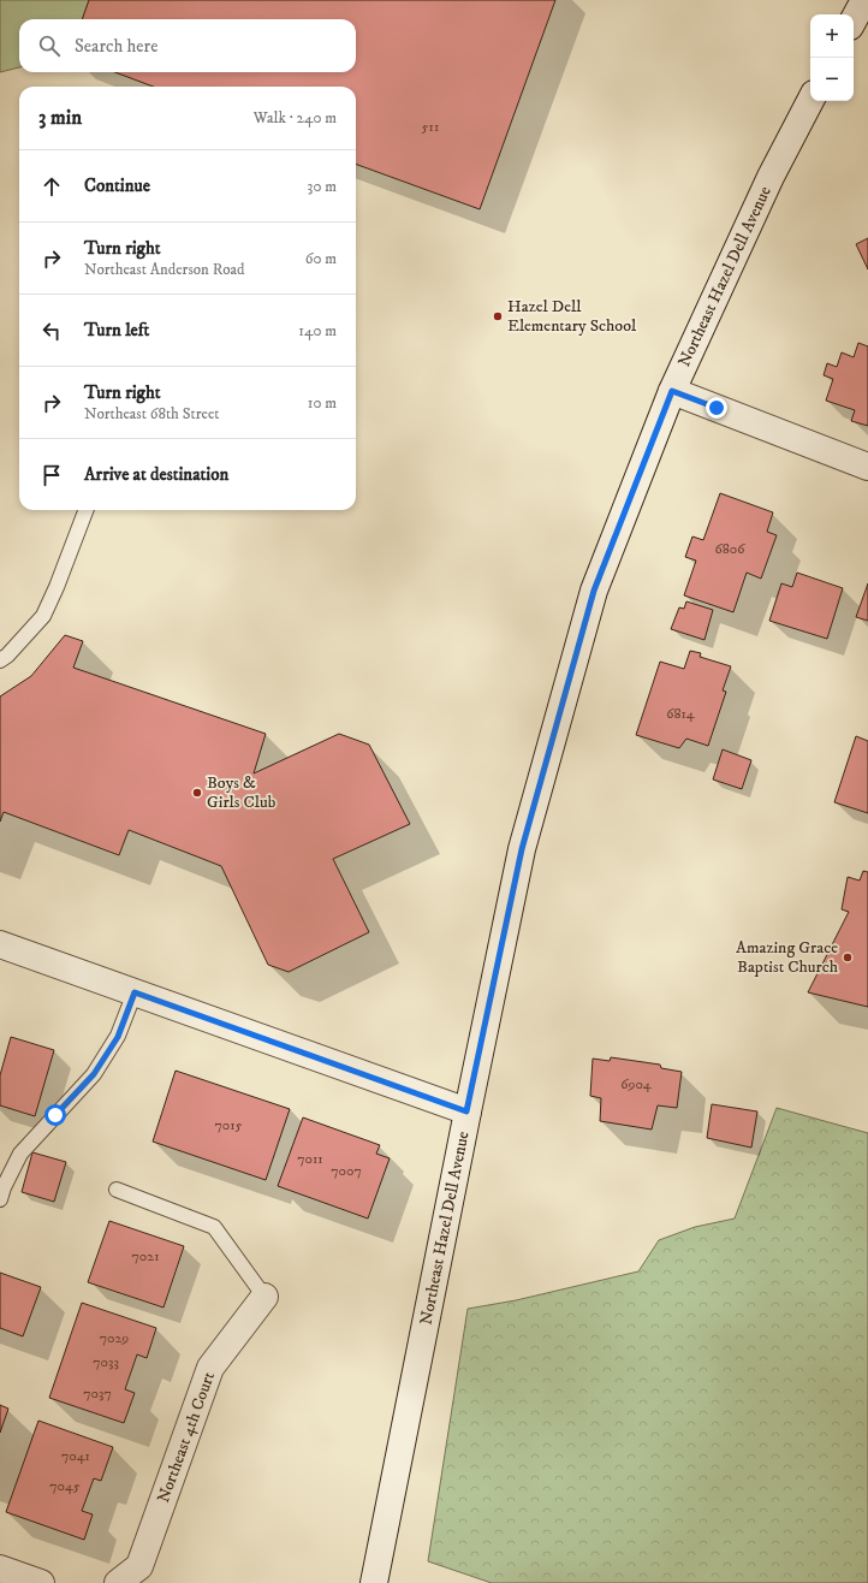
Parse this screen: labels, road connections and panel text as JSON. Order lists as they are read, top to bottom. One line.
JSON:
{"streets":{"main road":["Northeast Hazel Dell Avenue","Northeast 4th Court"]},"places":["Hazel Dell Elementary School","Boys & Girls Club","Amazing Grace Baptist Church"],"house_numbers":["511","6806","6814","6904","7015","7011","7007","7021","7029","7033","7037","7041","7045"],"page":{"map_buttons":["+","−"],"search":"Search here","heading":["3 min","Walk · 240 m"],"list":[["Continue","30 m"],["Turn right","Northeast Anderson Road","60 m"],["Turn left","140 m"],["Turn right","Northeast 68th Street","10 m"],"Arrive at destination"]}}
